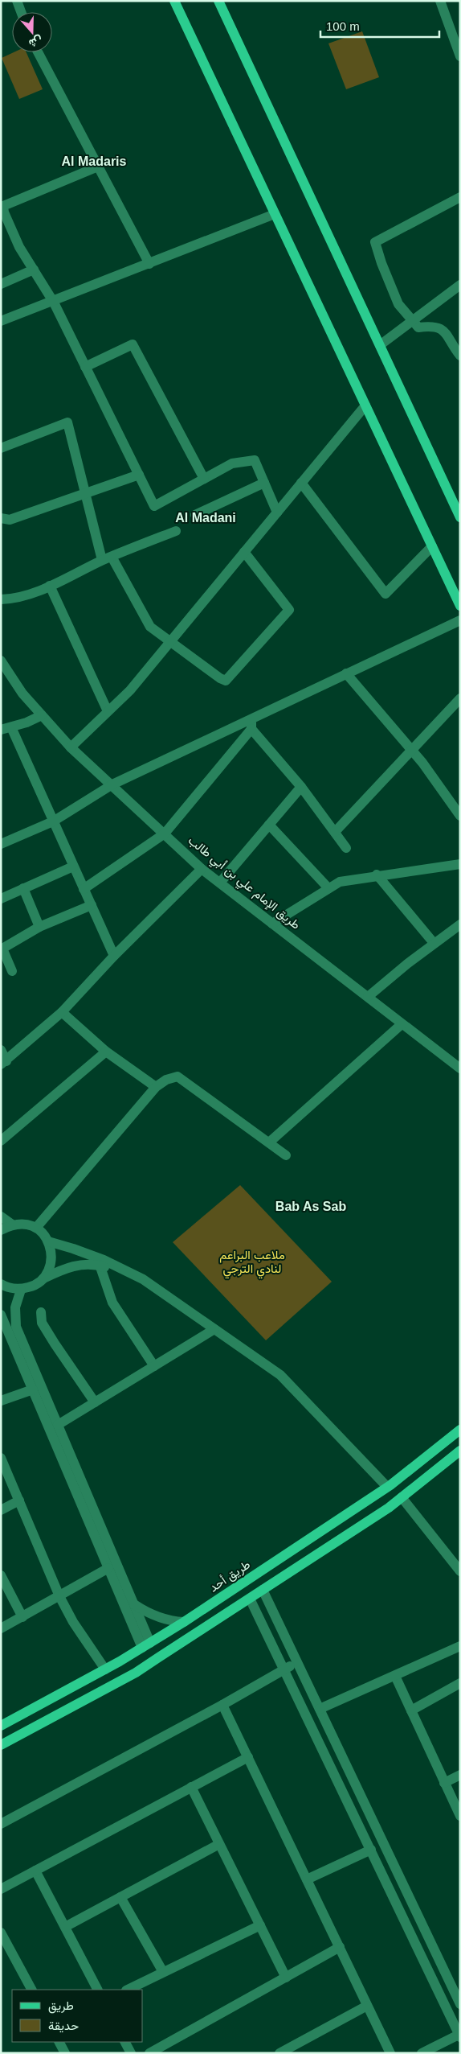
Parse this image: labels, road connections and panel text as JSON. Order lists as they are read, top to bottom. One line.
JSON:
{"streets":{"main road":["طريق أحد"],"street":["طريق الإمام علي بن أبي طالب"]},"districts":["Al Madaris","Al Madani","Bab As Sab"],"parks":["ملاعب البراعم لنادي الترجي"],"legend":["طريق","حديقة"],"scale_bar":"100 m","north":"bottom"}
